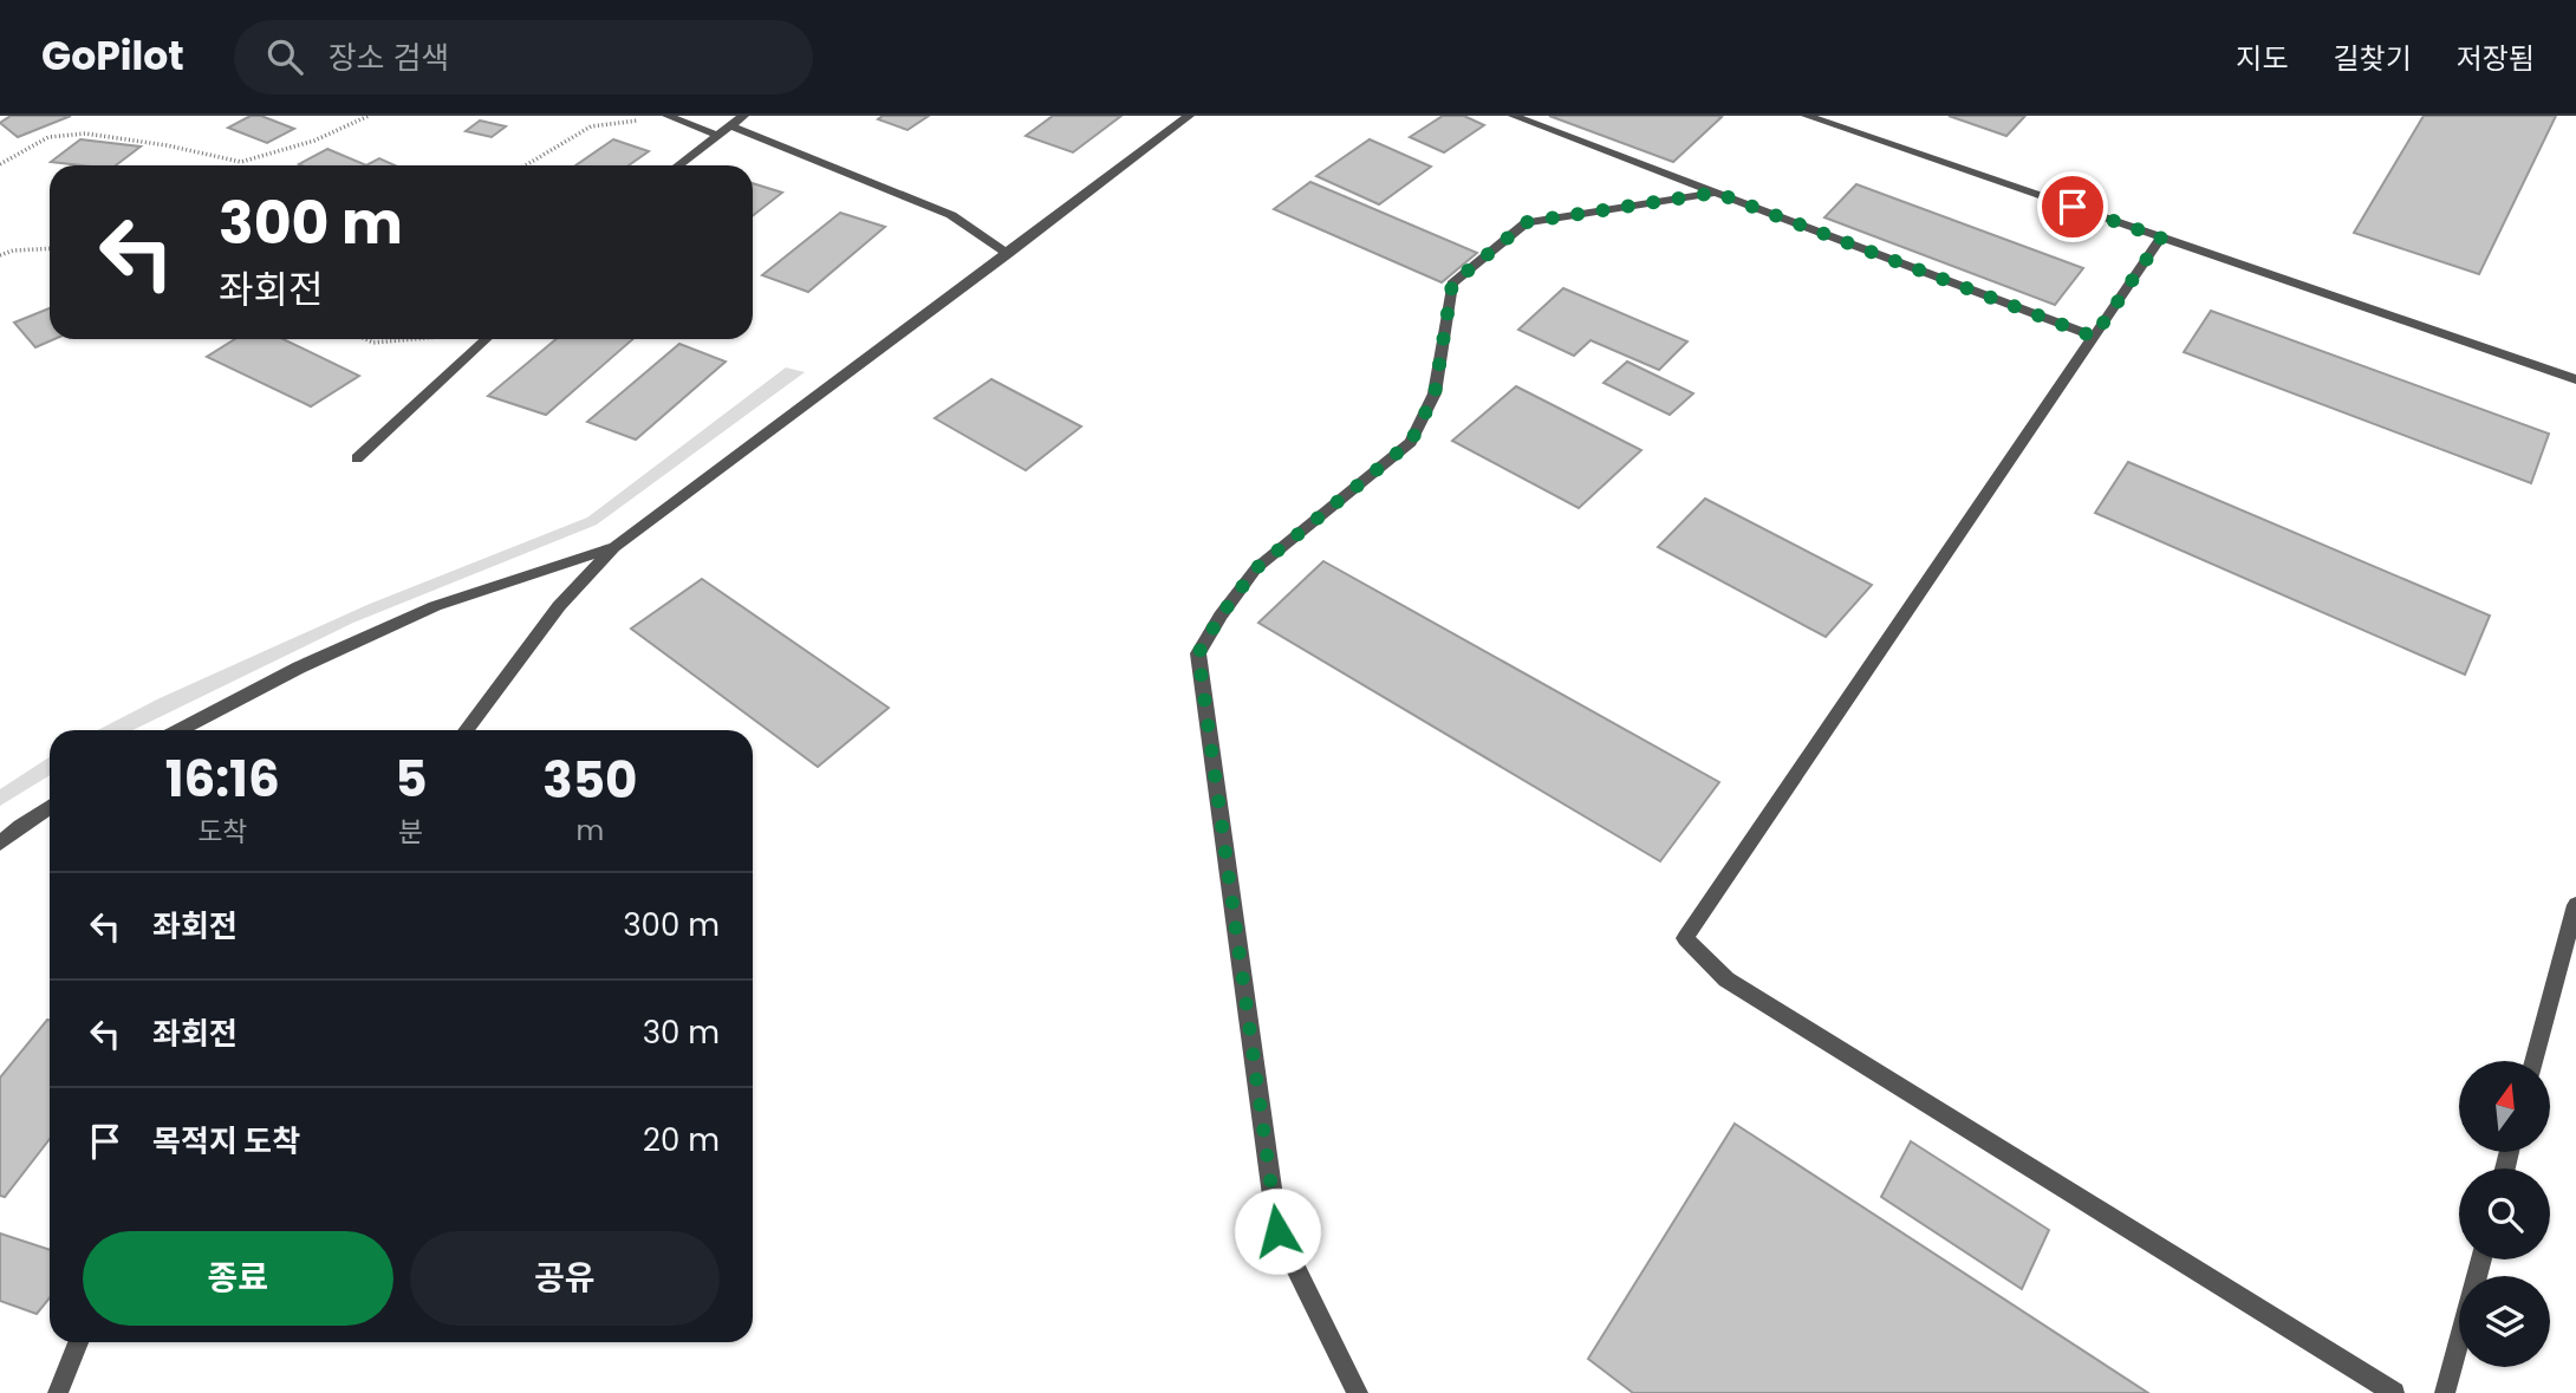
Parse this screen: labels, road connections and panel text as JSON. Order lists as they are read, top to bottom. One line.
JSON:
{"north":"top","page":{"header":"GoPilot","search":"장소 검색","nav":["지도","길찾기","저장됨"],"turn":["300 m","좌회전"],"eta":["16:16","도착","5","분","350","m"],"list":[{"name":"좌회전","value":"300 m"},{"name":"좌회전","value":"30 m"},{"name":"목적지 도착","value":"20 m"}],"buttons":["종료","공유"]}}
